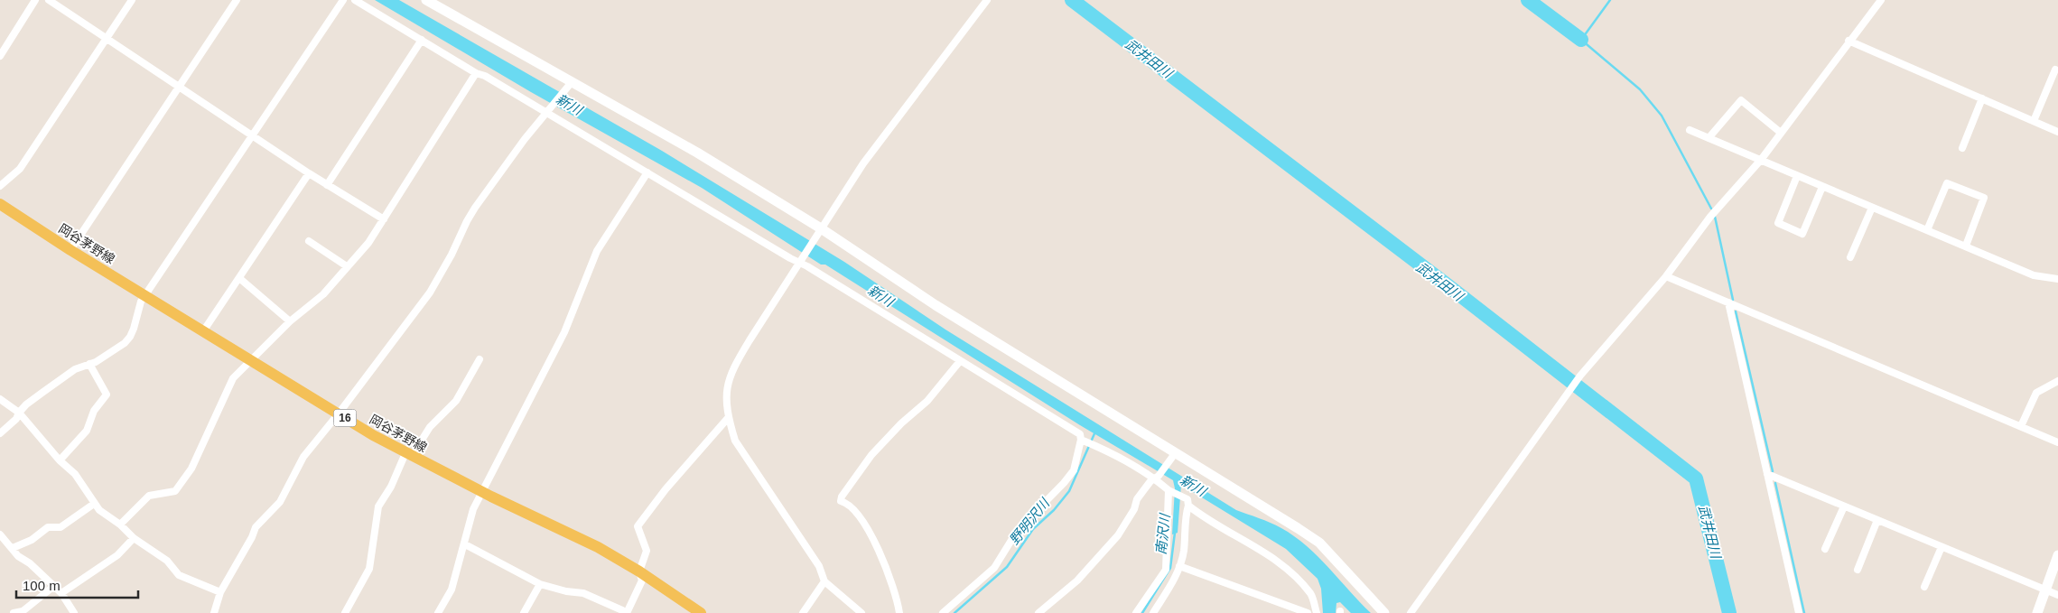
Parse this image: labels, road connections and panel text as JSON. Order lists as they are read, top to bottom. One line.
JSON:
{"streets":{"main road":["岡谷茅野線","16"]},"water":["武井田川","新川","野明沢川","南沢川"],"scale_bar":"100 m"}
